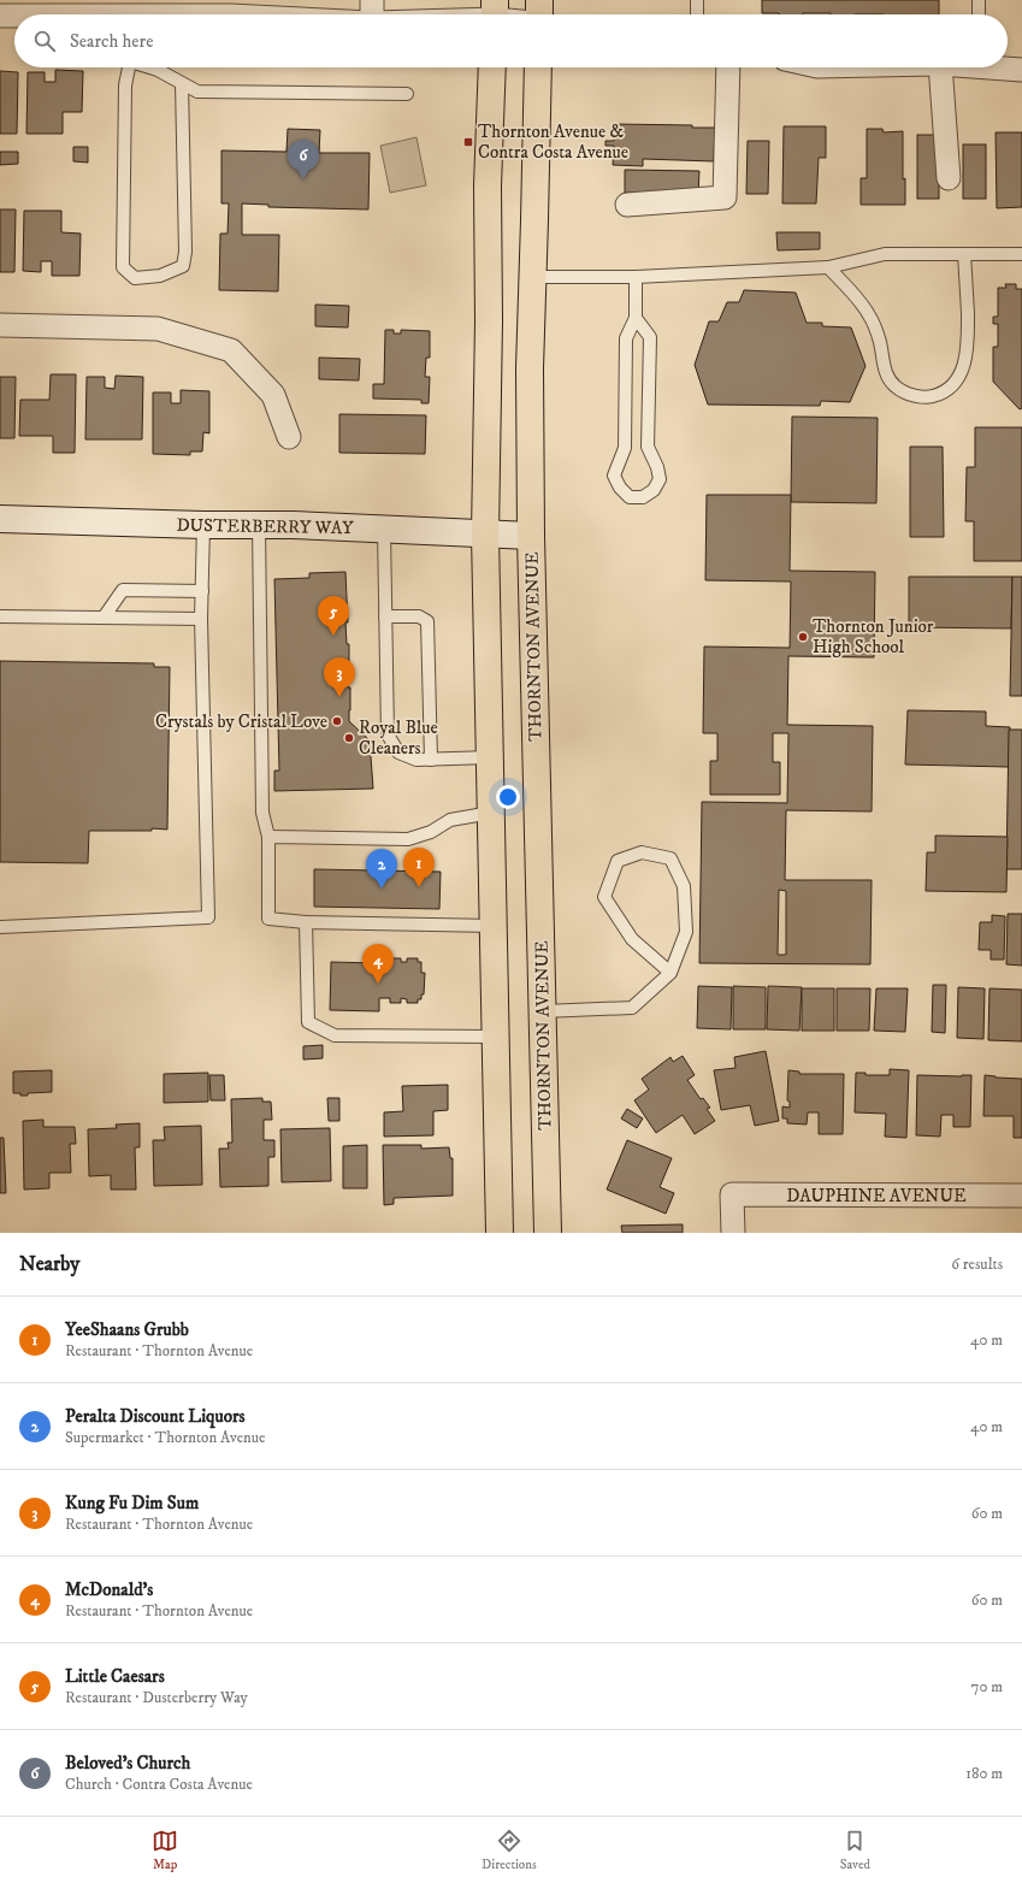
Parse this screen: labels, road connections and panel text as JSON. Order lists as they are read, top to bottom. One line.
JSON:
{"streets":{"main road":["DUSTERBERRY WAY","THORNTON AVENUE"],"street":["DAUPHINE AVENUE"]},"crossings":[["DUSTERBERRY WAY","THORNTON AVENUE"]],"places":{"transit":["Thornton Avenue & Contra Costa Avenue"],"other":["Thornton Junior High School","Crystals by Cristal Love","Royal Blue Cleaners"]},"page":{"search":"Search here","pins":["6","5","3","1","2","4"],"heading":["Nearby","6 results"],"list":[{"mark":"1","name":"YeeShaans Grubb","note":"Restaurant · Thornton Avenue","value":"40 m"},{"mark":"2","name":"Peralta Discount Liquors","note":"Supermarket · Thornton Avenue","value":"40 m"},{"mark":"3","name":"Kung Fu Dim Sum","note":"Restaurant · Thornton Avenue","value":"60 m"},{"mark":"4","name":"McDonald's","note":"Restaurant · Thornton Avenue","value":"60 m"},{"mark":"5","name":"Little Caesars","note":"Restaurant · Dusterberry Way","value":"70 m"},{"mark":"6","name":"Beloved's Church","note":"Church · Contra Costa Avenue","value":"180 m"}],"nav":["Map","Directions","Saved"]}}
